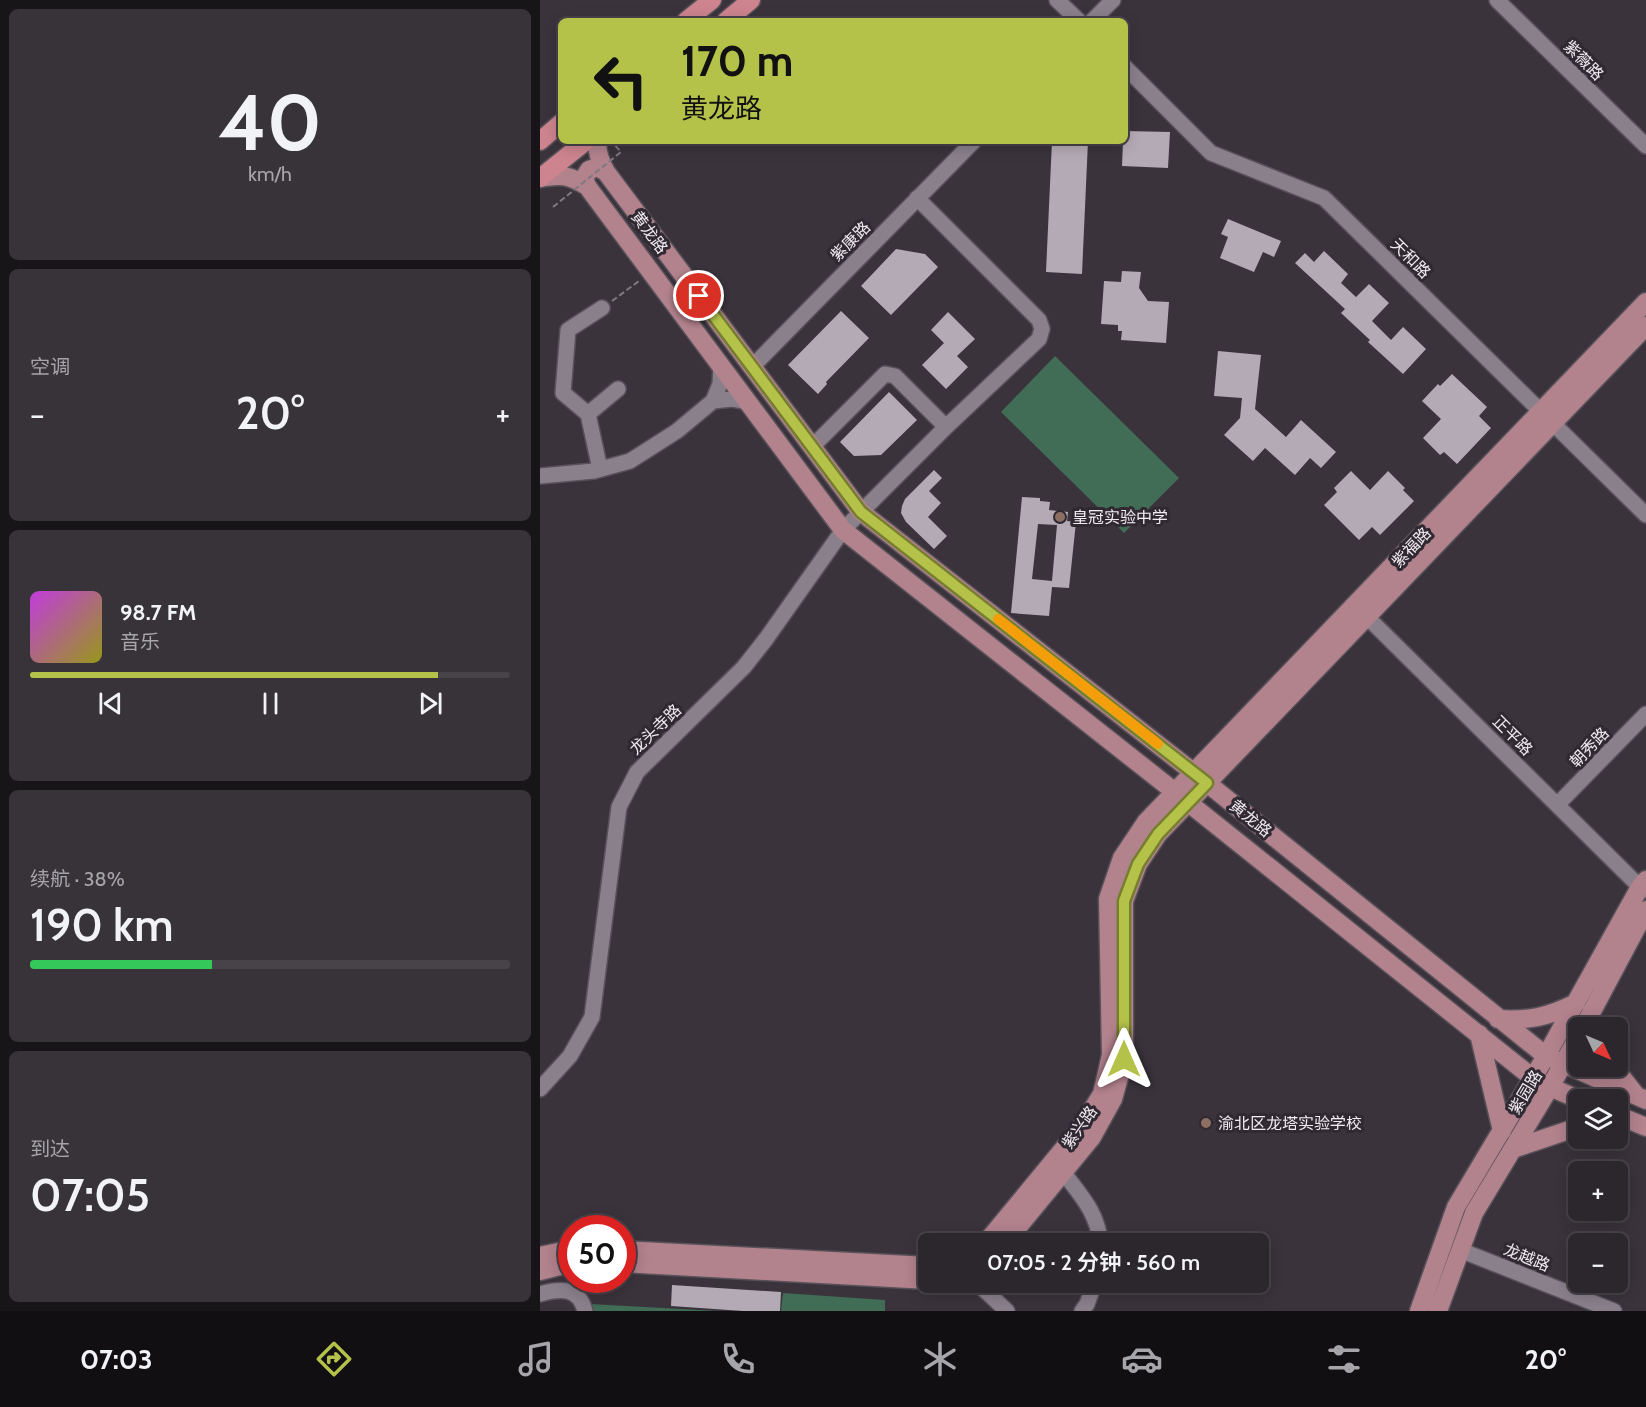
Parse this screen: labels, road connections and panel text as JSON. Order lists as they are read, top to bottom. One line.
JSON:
{"streets":{"main road":["黄龙路","紫福路","紫园路","紫兴路"],"street":["紫薇路","紫康路","天和路","龙头寺路","正平路","朝秀路","龙越路"]},"crossings":[["黄龙路","紫康路"],["黄龙路","紫福路"],["黄龙路","龙头寺路"],["黄龙路","紫园路"],["黄龙路","紫兴路"],["紫康路","龙头寺路"],["天和路","紫福路"],["紫福路","正平路"],["紫福路","紫兴路"],["正平路","朝秀路"],["正平路","紫园路"],["紫园路","龙越路"]],"places":["皇冠实验中学","渝北区龙塔实验学校"],"north":"bottom right","page":{"tile":[["40","km/h"],"空调",["续航 · 38%","190 km"],["到达","07:05"]],"turn":["170 m","黄龙路"],"heat":["−","20°","+"],"song":["98.7 FM","音乐"],"map_buttons":["+","−"],"limit":"50","trip":"07:05 · 2 分钟 · 560 m","tabs":["07:03","20°"]}}
